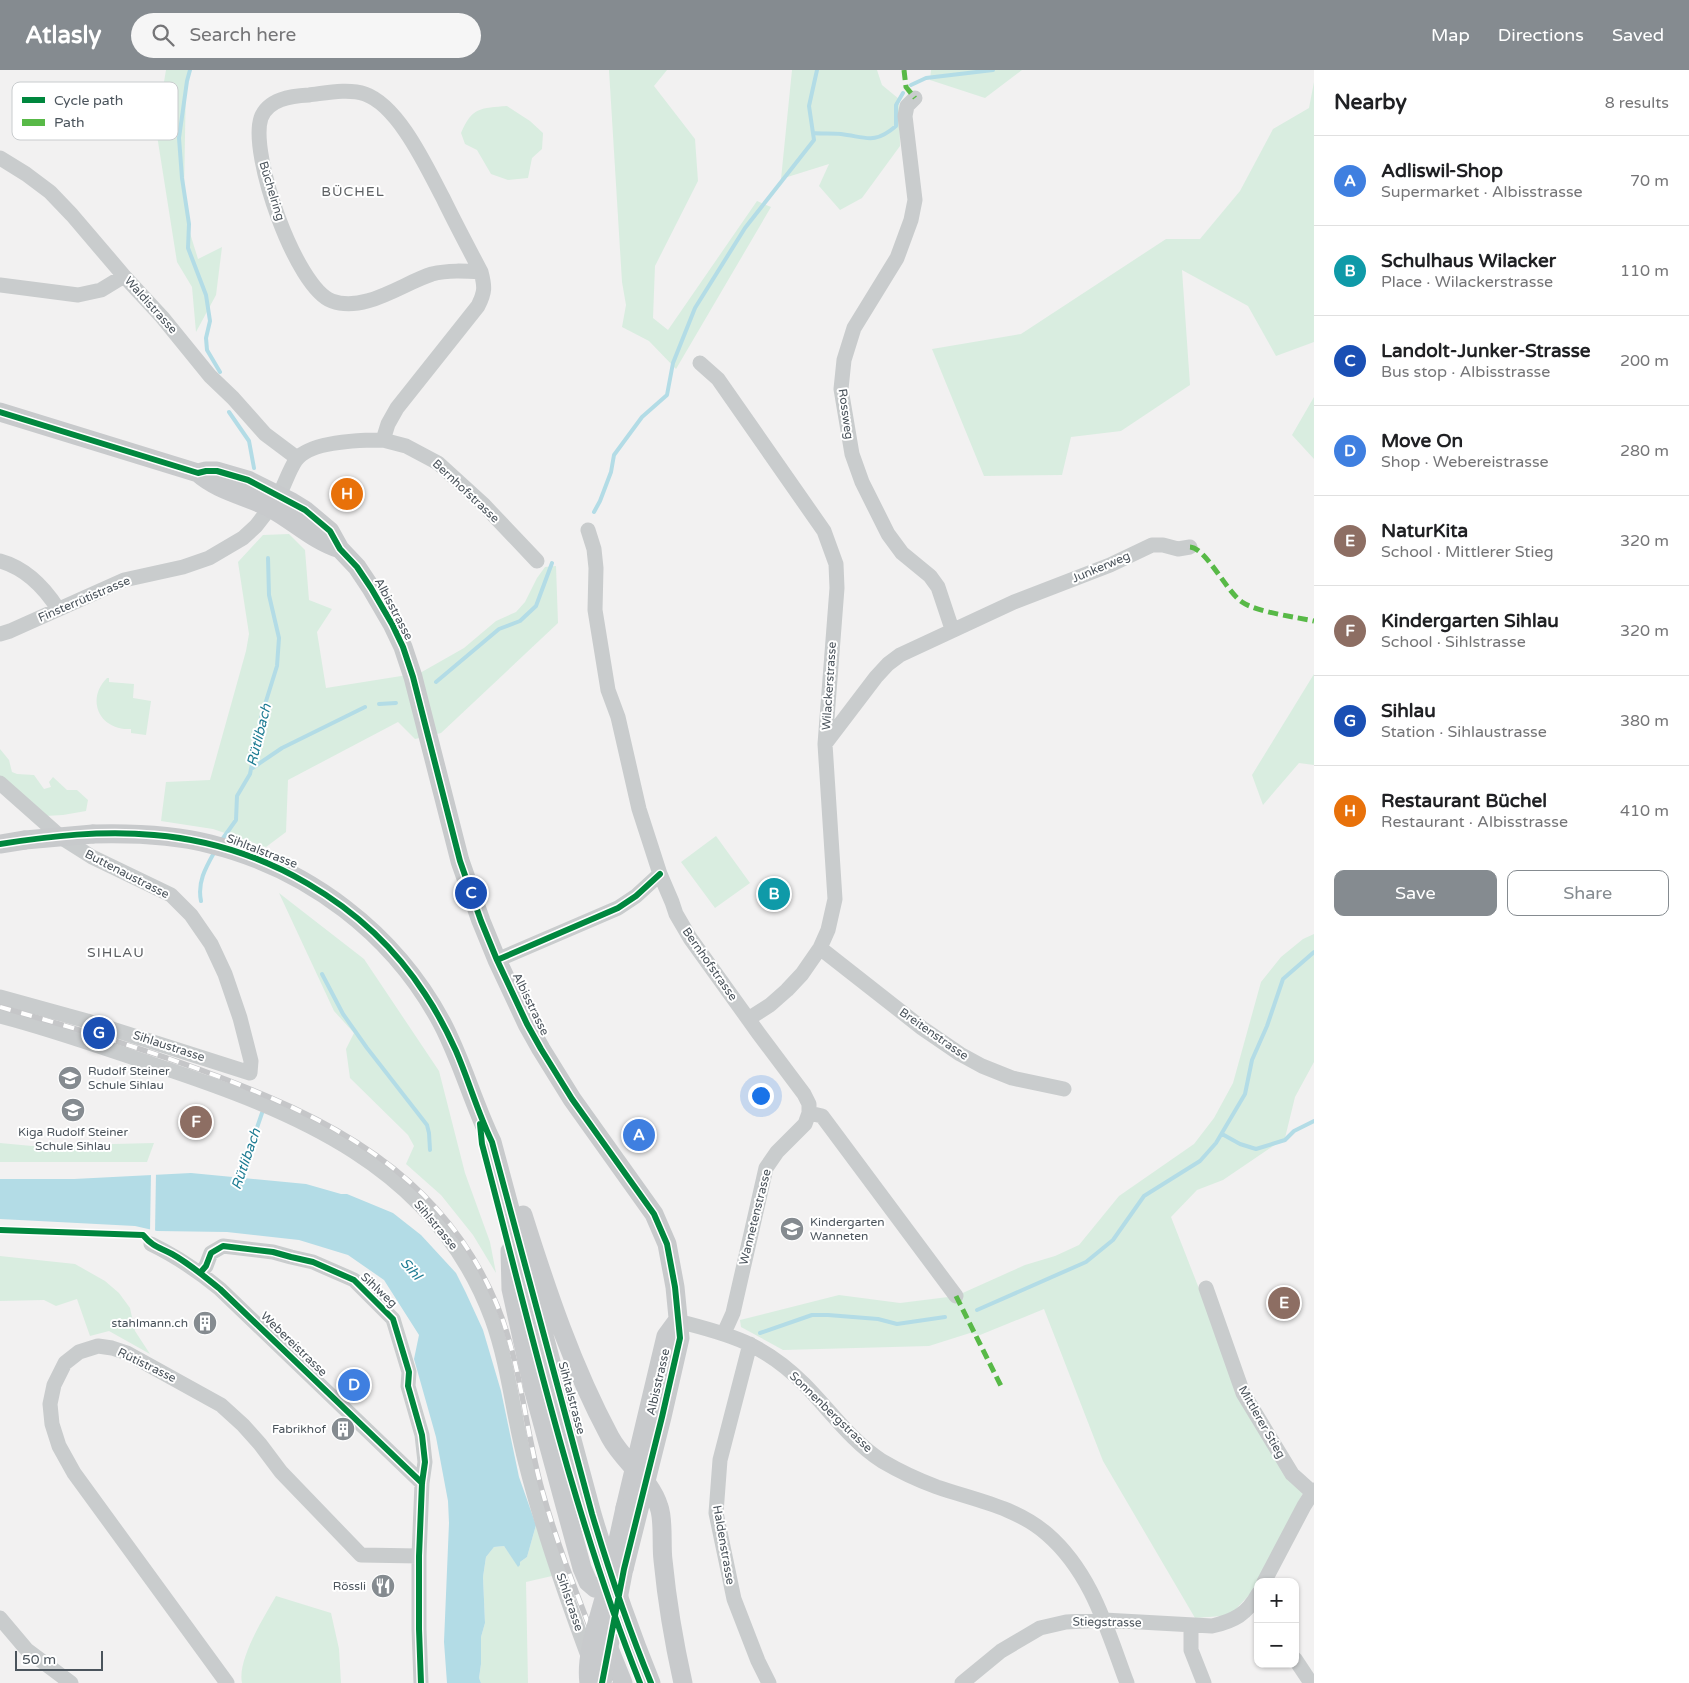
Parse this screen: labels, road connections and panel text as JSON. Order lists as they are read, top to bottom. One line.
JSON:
{"streets":{"main road":["Albisstrasse","Sihltalstrasse"],"street":["Büchelring","Waldistrasse","Rossweg","Bernhofstrasse","Junkerweg","Finsterrütistrasse","Wilackerstrasse","Buttenaustrasse","Breitenstrasse","Sihlaustrasse","Wannetenstrasse","Sihlstrasse","Sihlweg","Webereistrasse","Rütistrasse","Sonnenbergstrasse","Mittlerer Stieg","Haldenstrasse","Stiegstrasse"]},"crossings":[["Büchelring","Bernhofstrasse"],["Rossweg","Junkerweg"],["Bernhofstrasse","Wilackerstrasse"],["Bernhofstrasse","Wannetenstrasse"],["Junkerweg","Wilackerstrasse"],["Finsterrütistrasse","Albisstrasse"],["Albisstrasse","Sihlstrasse"],["Albisstrasse","Sonnenbergstrasse"],["Wilackerstrasse","Breitenstrasse"],["Buttenaustrasse","Sihlaustrasse"],["Wannetenstrasse","Sonnenbergstrasse"],["Sihlweg","Webereistrasse"],["Sonnenbergstrasse","Haldenstrasse"],["Sonnenbergstrasse","Stiegstrasse"]],"districts":["BÜCHEL","SIHLAU"],"water":["Rütlibach","Sihl"],"places":{"school or university":["Rudolf Steiner Schule Sihlau","Kiga Rudolf Steiner Schule Sihlau","Kindergarten Wanneten"],"building":["stahlmann.ch","Fabrikhof"],"restaurant":["Rössli"]},"legend":["Cycle path","Path"],"scale_bar":"50 m","page":{"header":"Atlasly","search":"Search here","nav":["Map","Directions","Saved"],"heading":["Nearby","8 results"],"list":[{"mark":"A","name":"Adliswil-Shop","note":"Supermarket · Albisstrasse","value":"70 m"},{"mark":"B","name":"Schulhaus Wilacker","note":"Place · Wilackerstrasse","value":"110 m"},{"mark":"C","name":"Landolt-Junker-Strasse","note":"Bus stop · Albisstrasse","value":"200 m"},{"mark":"D","name":"Move On","note":"Shop · Webereistrasse","value":"280 m"},{"mark":"E","name":"NaturKita","note":"School · Mittlerer Stieg","value":"320 m"},{"mark":"F","name":"Kindergarten Sihlau","note":"School · Sihlstrasse","value":"320 m"},{"mark":"G","name":"Sihlau","note":"Station · Sihlaustrasse","value":"380 m"},{"mark":"H","name":"Restaurant Büchel","note":"Restaurant · Albisstrasse","value":"410 m"}],"pins":["H","C","B","G","F","A","E","D"],"buttons":["Save","Share"],"map_buttons":["+","−"],"scale":"50 m"}}
